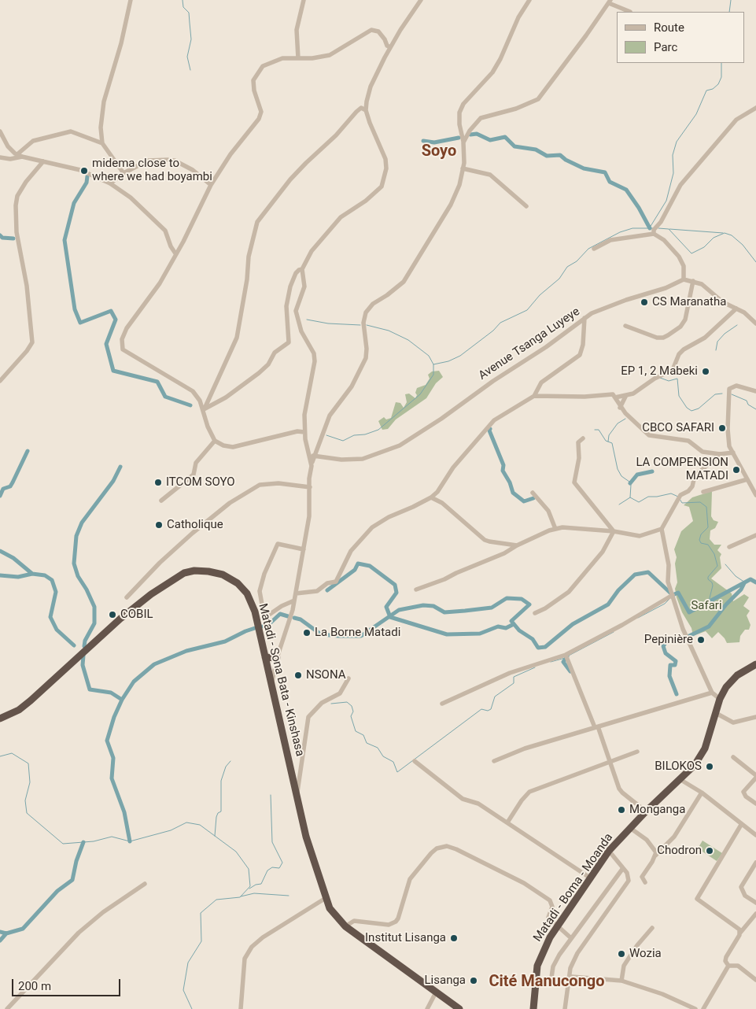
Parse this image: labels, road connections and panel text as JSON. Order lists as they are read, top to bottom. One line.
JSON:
{"streets":{"highway":["Matadi - Sona Bata - Kinshasa","Matadi - Boma - Moanda"],"street":["Avenue Tsanga Luyeye"]},"districts":["Soyo","Cité Manucongo"],"parks":["Safari"],"places":["midema close to where we had boyambi","CS Maranatha","EP 1, 2 Mabeki","CBCO SAFARI","LA COMPENSION MATADI","ITCOM SOYO","Catholique","COBIL","La Borne Matadi","Pepinière","NSONA","BILOKOS","Monganga","Chodron","Institut Lisanga","Wozia","Lisanga"],"legend":["Route","Parc"],"scale_bar":"200 m"}
